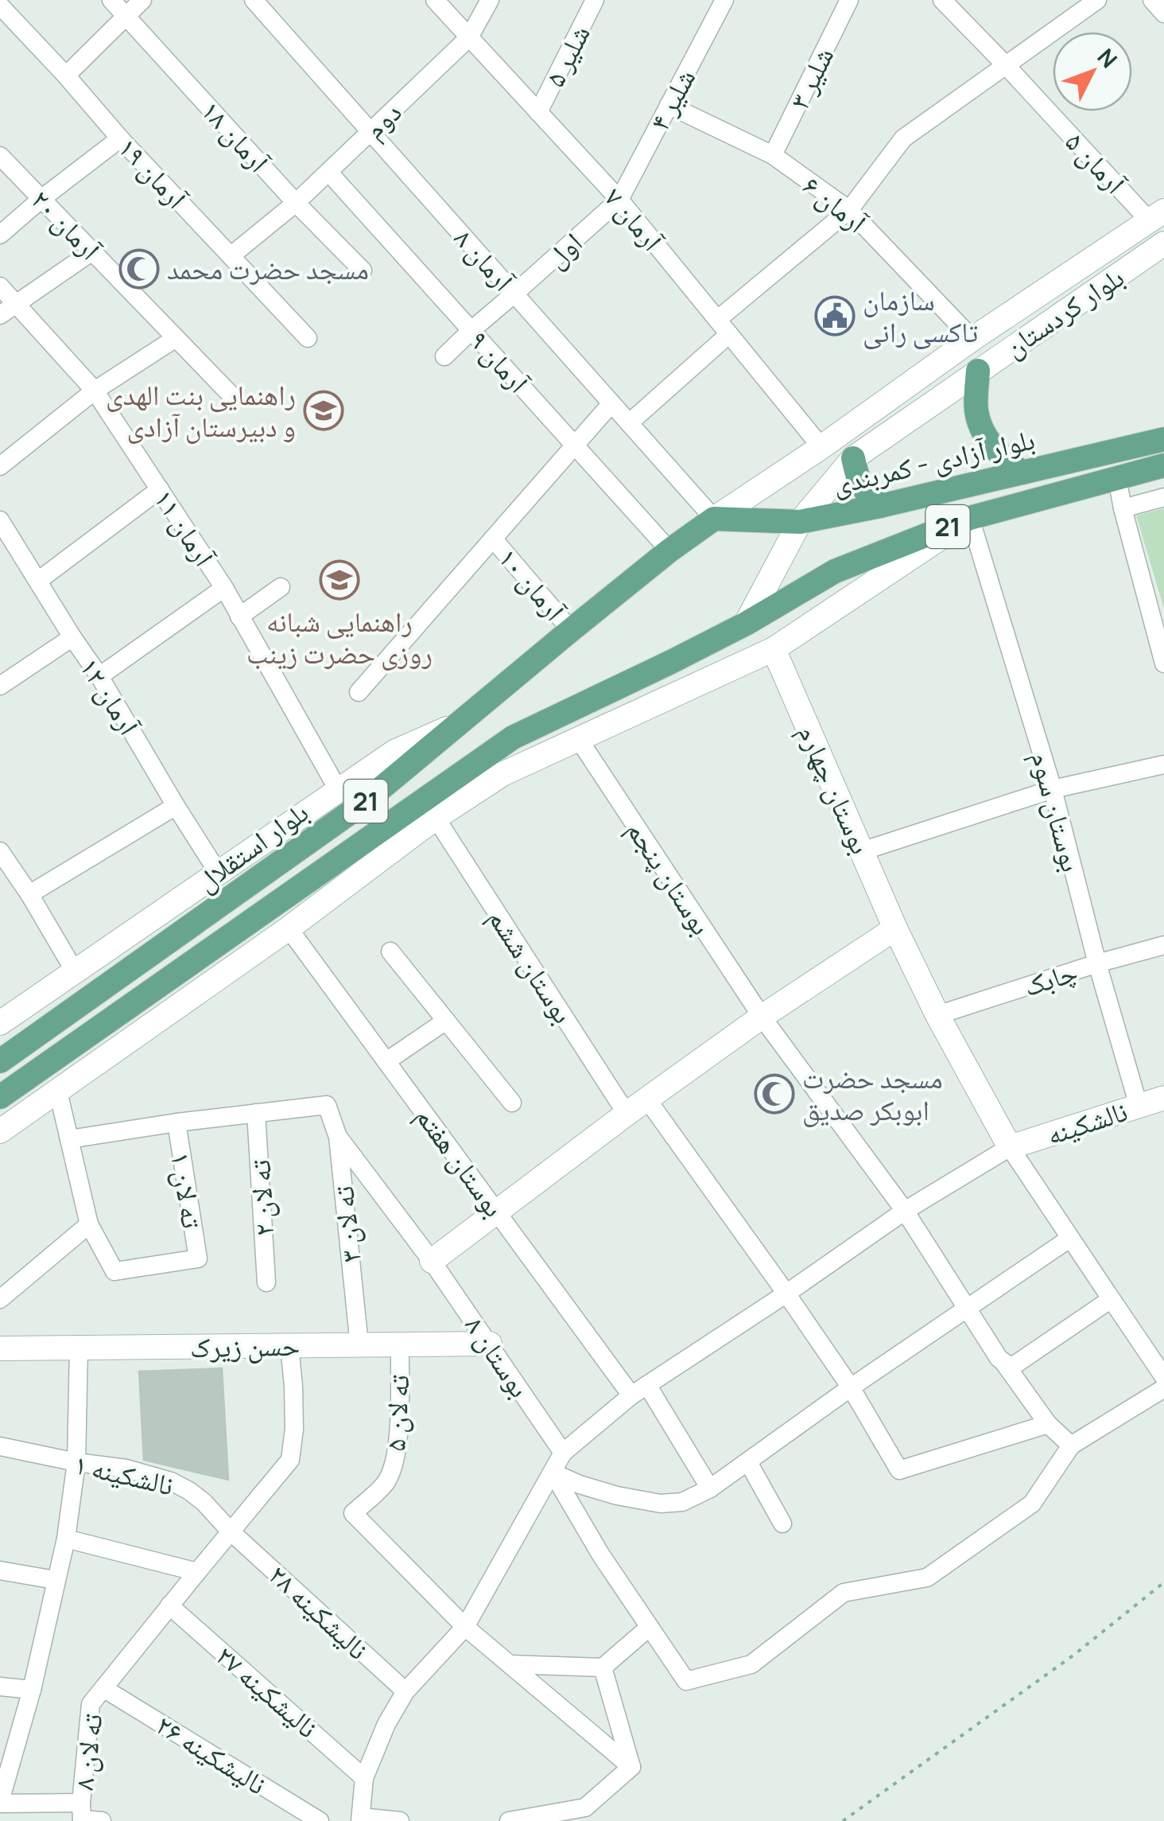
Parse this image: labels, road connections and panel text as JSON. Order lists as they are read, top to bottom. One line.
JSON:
{"streets":{"main road":["بلوار کردستان","بلوار آزادی - کمربندی","21","بوستان چهارم","بلوار استقلال","نالشکینه","حسن زیرک"],"street":["شلیر ۵","شلیر ۳","شلیر ۴","دوم","آرمان ۱۸","آرمان ۵","آرمان ۱۹","آرمان ۶","آرمان ۷","آرمان ۲۰","اول","آرمان ۸","آرمان ۹","آرمان ۱۱","آرمان ۱۰","آرمان ۱۲","بوستان سوم","بوستان پنجم","بوستان ششم","چابک","بوستان هفتم","ته لان ۱","ته لان ۲","ته لان ۳","بوستان ۸","ته لان ۵","نالشکینه ۱","نالیشکینه ۲۸","نالیشکینه ۲۷","ته لان ۸","نالیشکینه ۲۶"]},"crossings":[["شلیر ۵","آرمان ۷"],["شلیر ۳","آرمان ۶"],["شلیر ۴","آرمان ۶"],["شلیر ۴","آرمان ۷"],["شلیر ۴","اول"],["دوم","آرمان ۱۸"],["دوم","آرمان ۱۹"],["دوم","آرمان ۷"],["دوم","آرمان ۸"],["دوم","آرمان ۹"],["آرمان ۵","بلوار کردستان"],["آرمان ۶","بلوار کردستان"],["آرمان ۷","اول"],["آرمان ۷","بلوار کردستان"],["اول","آرمان ۸"],["اول","آرمان ۹"],["آرمان ۸","بلوار کردستان"],["آرمان ۸","بلوار آزادی - کمربندی"],["آرمان ۸","بلوار استقلال"],["بلوار کردستان","بلوار آزادی - کمربندی"],["بلوار کردستان","21"],["بلوار کردستان","بلوار استقلال"],["آرمان ۹","بلوار استقلال"],["بلوار آزادی - کمربندی","بلوار استقلال"],["21","بوستان سوم"],["آرمان ۱۰","بلوار استقلال"],["بوستان چهارم","چابک"],["بوستان چهارم","نالشکینه"],["بوستان سوم","چابک"],["بوستان سوم","نالشکینه"],["ته لان ۲","ته لان ۳"],["ته لان ۳","حسن زیرک"],["ته لان ۳","بوستان ۸"],["حسن زیرک","بوستان ۸"],["حسن زیرک","ته لان ۵"],["حسن زیرک","ته لان ۸"],["نالشکینه ۱","نالیشکینه ۲۸"],["نالشکینه ۱","ته لان ۸"],["نالیشکینه ۲۸","ته لان ۸"],["نالیشکینه ۲۷","ته لان ۸"],["ته لان ۸","نالیشکینه ۲۶"]],"places":{"mosque":["مسجد حضرت محمد","مسجد حضرت ابوبکر صدیق"],"public building":["سازمان تاکسی رانی"],"school or university":["راهنمایی بنت الهدی و دبیرستان آزادی","راهنمایی شبانه روزی حضرت زینب"]},"north":"top right"}
